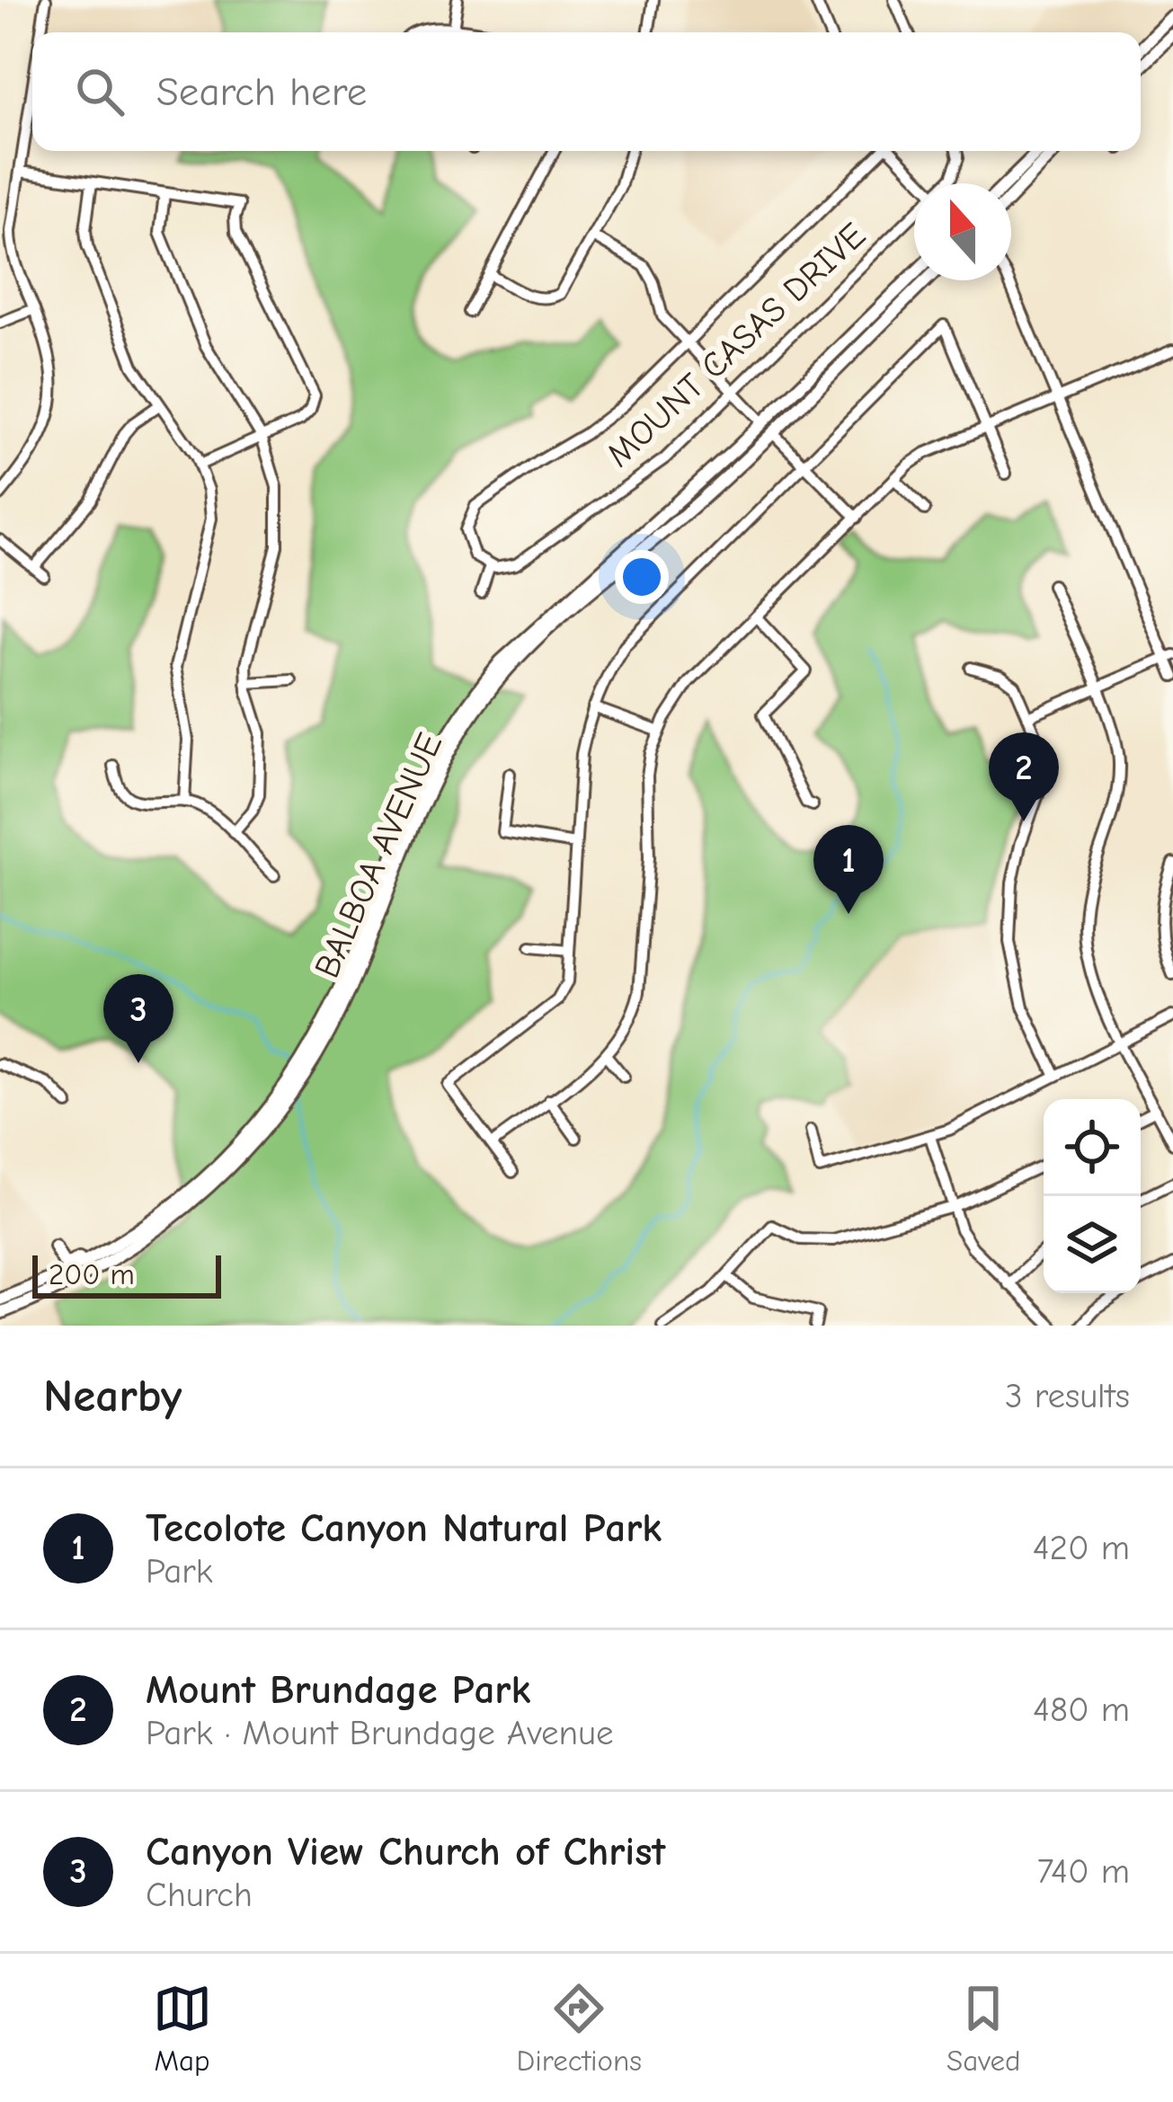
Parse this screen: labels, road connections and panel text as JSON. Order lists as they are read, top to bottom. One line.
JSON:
{"streets":{"main road":["BALBOA AVENUE"],"street":["MOUNT CASAS DRIVE"]},"scale_bar":"200 m","north":"top","page":{"search":"Search here","pins":["2","1","3"],"scale":"200 m","heading":["Nearby","3 results"],"list":[{"mark":"1","name":"Tecolote Canyon Natural Park","note":"Park","value":"420 m"},{"mark":"2","name":"Mount Brundage Park","note":"Park · Mount Brundage Avenue","value":"480 m"},{"mark":"3","name":"Canyon View Church of Christ","note":"Church","value":"740 m"}],"nav":["Map","Directions","Saved"]}}
